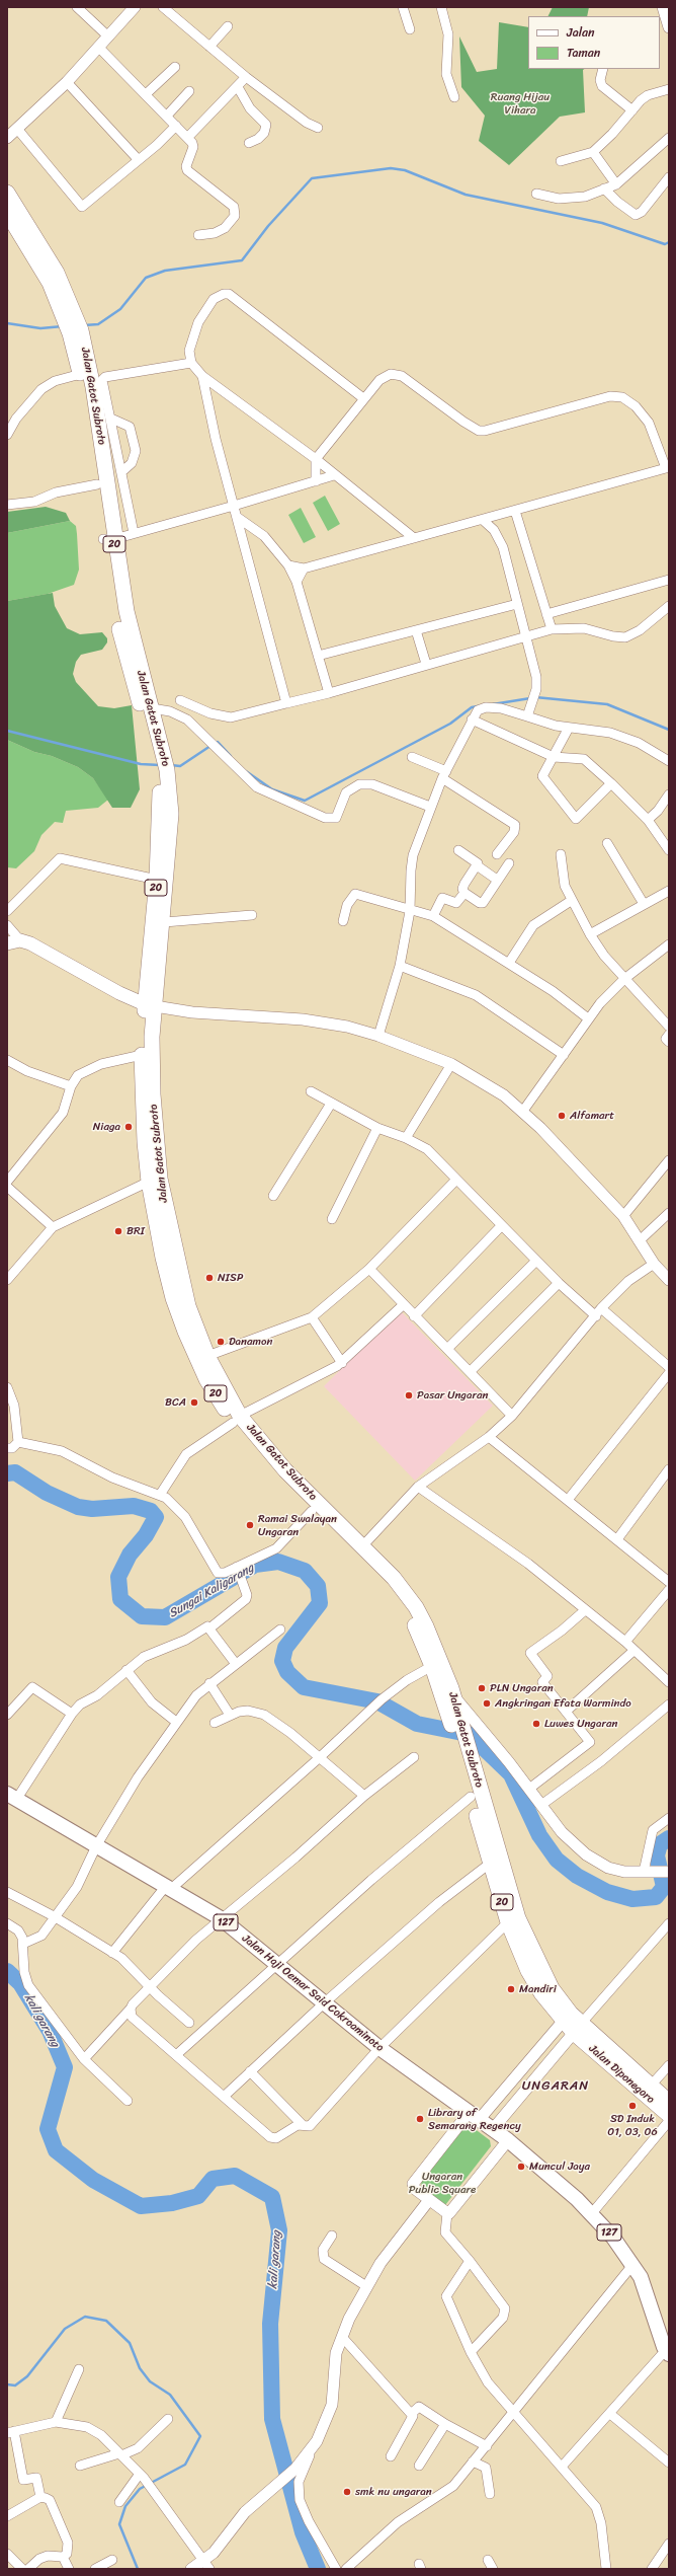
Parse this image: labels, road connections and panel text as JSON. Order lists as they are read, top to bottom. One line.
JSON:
{"streets":{"highway":["Jalan Gatot Subroto","20","Jalan Diponegoro"],"main road":["127","Jalan Haji Oemar Said Cokroaminoto"]},"crossings":[["Jalan Gatot Subroto","Jalan Diponegoro"],["127","Jalan Haji Oemar Said Cokroaminoto"]],"districts":["UNGARAN"],"water":["Sungai Kaligarang","kali garang"],"parks":["Ruang Hijau Vihara","Ungaran Public Square"],"places":["Alfamart","Niaga","BRI","NISP","Danamon","Pasar Ungaran","BCA","Ramai Swalayan Ungaran","PLN Ungaran","Angkringan Efata Warmindo","Luwes Ungaran","Mandiri","SD Induk 01, 03, 06","Library of Semarang Regency","Muncul Jaya","smk nu ungaran"],"legend":["Jalan","Taman"]}
